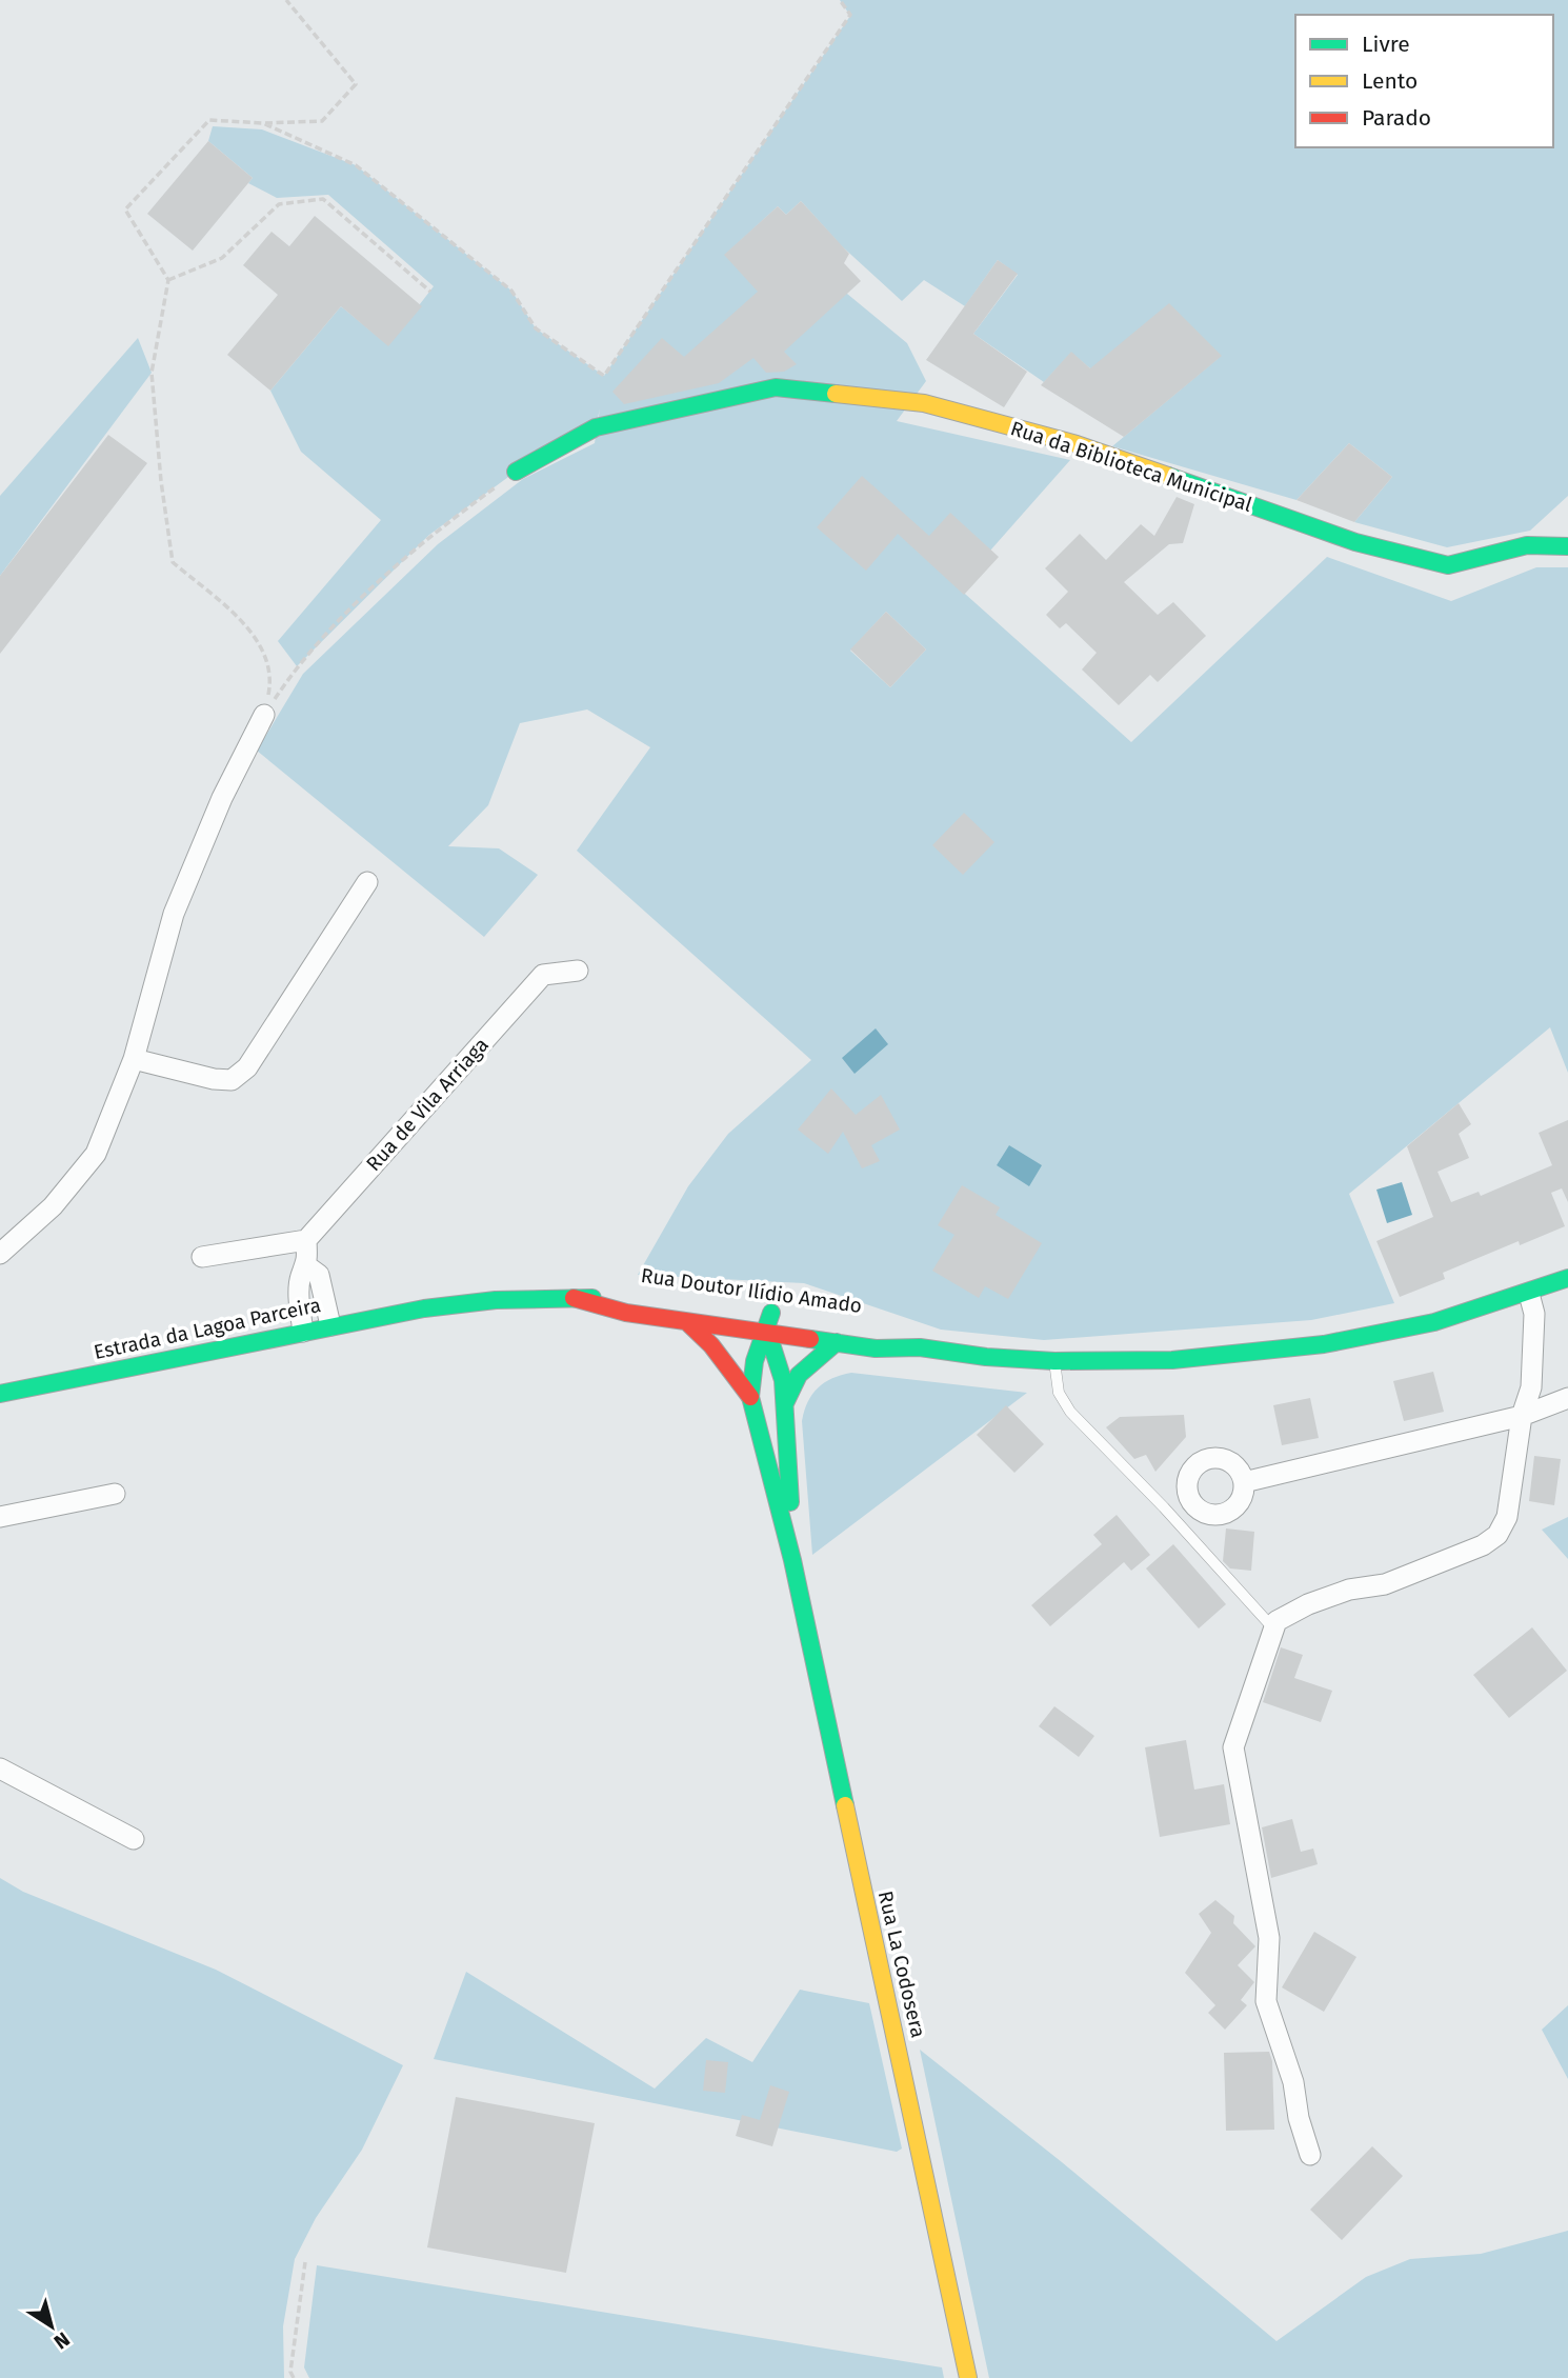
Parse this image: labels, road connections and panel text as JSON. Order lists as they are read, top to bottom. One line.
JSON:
{"streets":{"street":["Rua da Biblioteca Municipal","Rua de Vila Arriaga","Rua Doutor Ilídio Amado","Estrada da Lagoa Parceira","Rua La Codosera"]},"crossings":[["Rua Doutor Ilídio Amado","Estrada da Lagoa Parceira"]],"legend":["Livre","Lento","Parado"],"north":"bottom right"}
